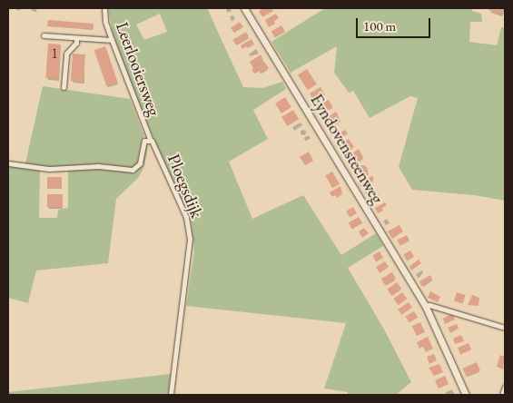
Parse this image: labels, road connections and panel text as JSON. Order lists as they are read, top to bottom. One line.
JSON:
{"streets":{"street":["Leerlooiersweg","Eyndovensteenweg","Ploegsdijk"]},"crossings":[["Leerlooiersweg","Ploegsdijk"]],"house_numbers":["1"],"scale_bar":"100 m"}
